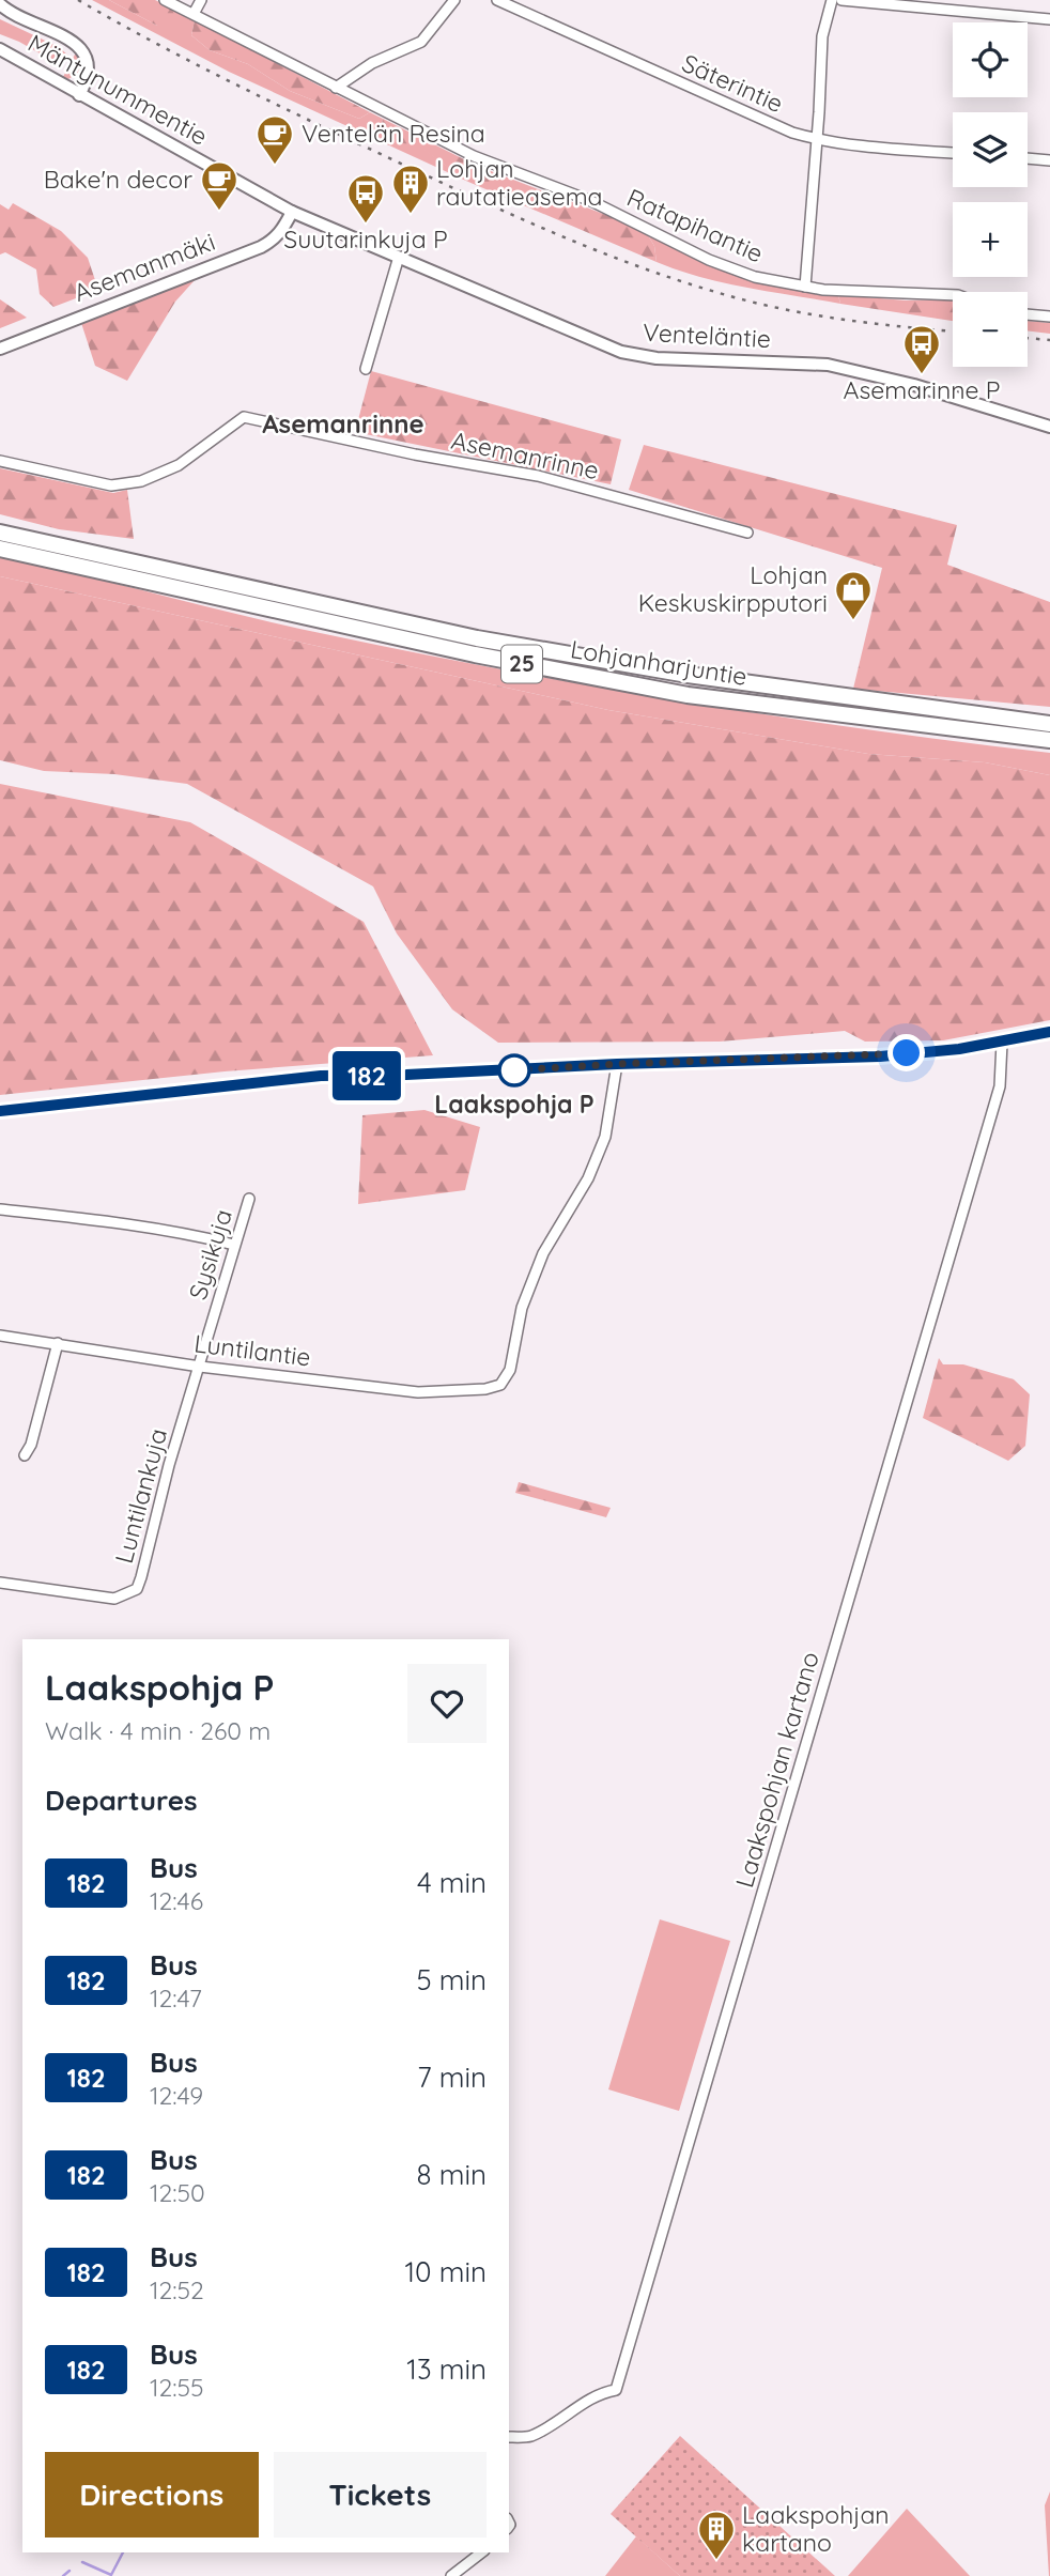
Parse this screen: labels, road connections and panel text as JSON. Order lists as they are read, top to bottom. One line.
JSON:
{"streets":{"highway":["Lohjanharjuntie","25"],"street":["Säterintie","Mäntynummentie","Ratapihantie","Asemanmäki","Venteläntie","Asemanrinne","Sysikuja","Luntilantie","Luntilankuja","Laakspohjan kartano"]},"crossings":[["Mäntynummentie","Asemanmäki"],["Mäntynummentie","Venteläntie"],["Asemanmäki","Venteläntie"],["Sysikuja","Luntilantie"],["Sysikuja","Luntilankuja"],["Luntilantie","Luntilankuja"]],"districts":["Asemanrinne"],"places":{"cafe":["Ventelän Resina","Bake'n decor"],"building":["Lohjan rautatieasema","Laakspohjan kartano"],"bus stop":["Suutarinkuja P","Asemarinne P"],"shop":["Lohjan Keskuskirpputori"],"other":["Laakspohja P"]},"lines":["bus line 182"],"page":{"on_map":"182","map_buttons":["+","−"],"heading":[["Laakspohja P","Walk · 4 min · 260 m"],"Departures"],"list":[{"mark":"182","name":"Bus","note":"12:46","value":"4 min"},{"mark":"182","name":"Bus","note":"12:47","value":"5 min"},{"mark":"182","name":"Bus","note":"12:49","value":"7 min"},{"mark":"182","name":"Bus","note":"12:50","value":"8 min"},{"mark":"182","name":"Bus","note":"12:52","value":"10 min"},{"mark":"182","name":"Bus","note":"12:55","value":"13 min"}],"buttons":["Directions","Tickets"]}}
